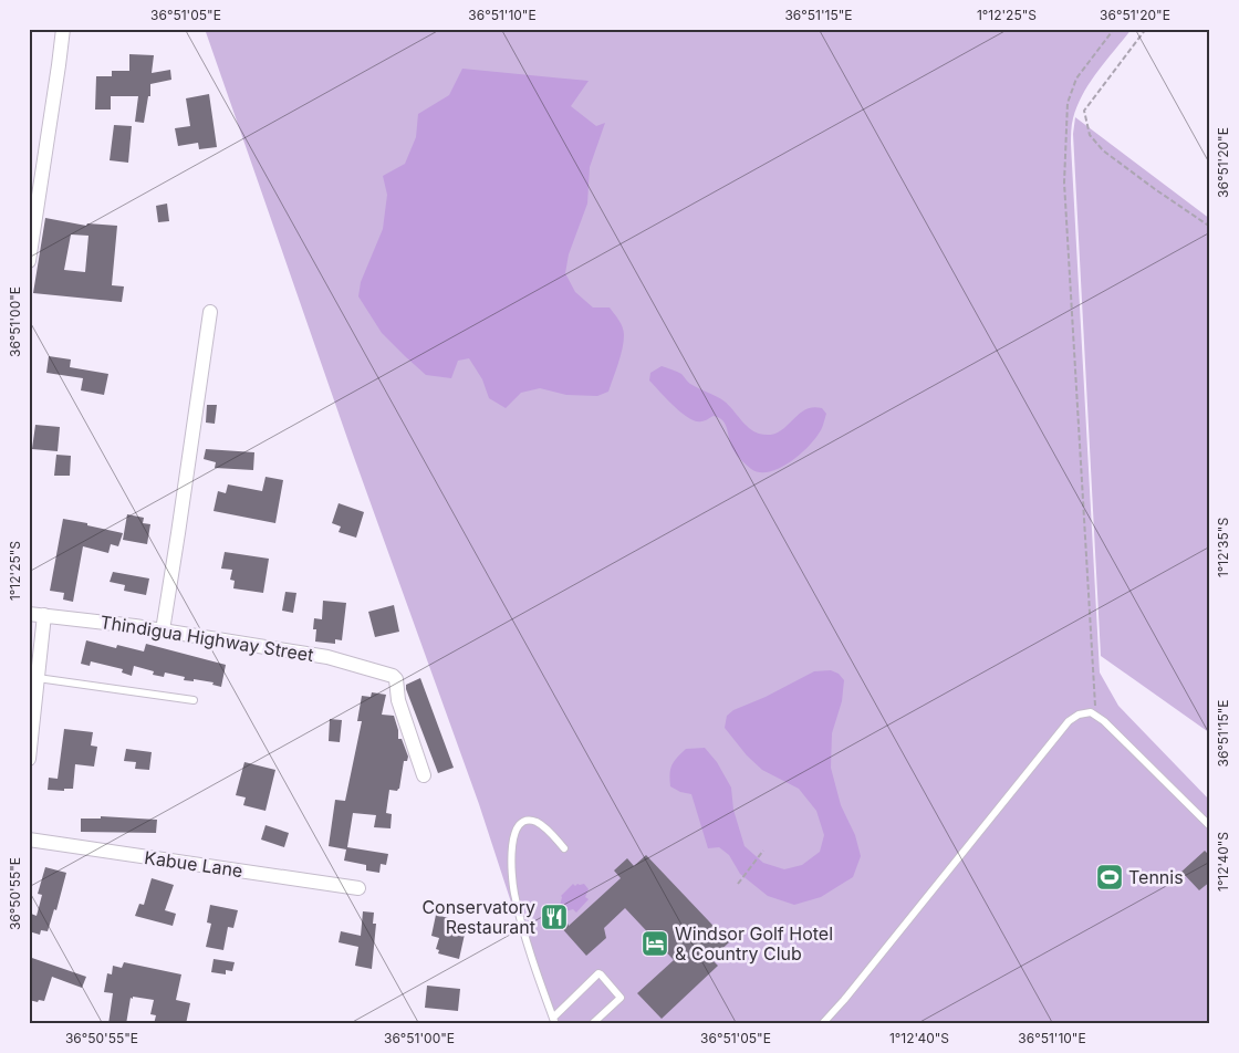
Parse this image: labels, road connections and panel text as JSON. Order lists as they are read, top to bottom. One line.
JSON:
{"streets":{"street":["Thindigua Highway Street","Kabue Lane"]},"places":{"sports":["Tennis"],"restaurant":["Conservatory Restaurant"],"hotel":["Windsor Golf Hotel & Country Club"]},"coordinates":["36°51'05\"E","36°51'10\"E","36°51'15\"E","1°12'25\"S","36°51'20\"E","36°51'00\"E","1°12'35\"S","1°12'40\"S","36°50'55\"E"]}
